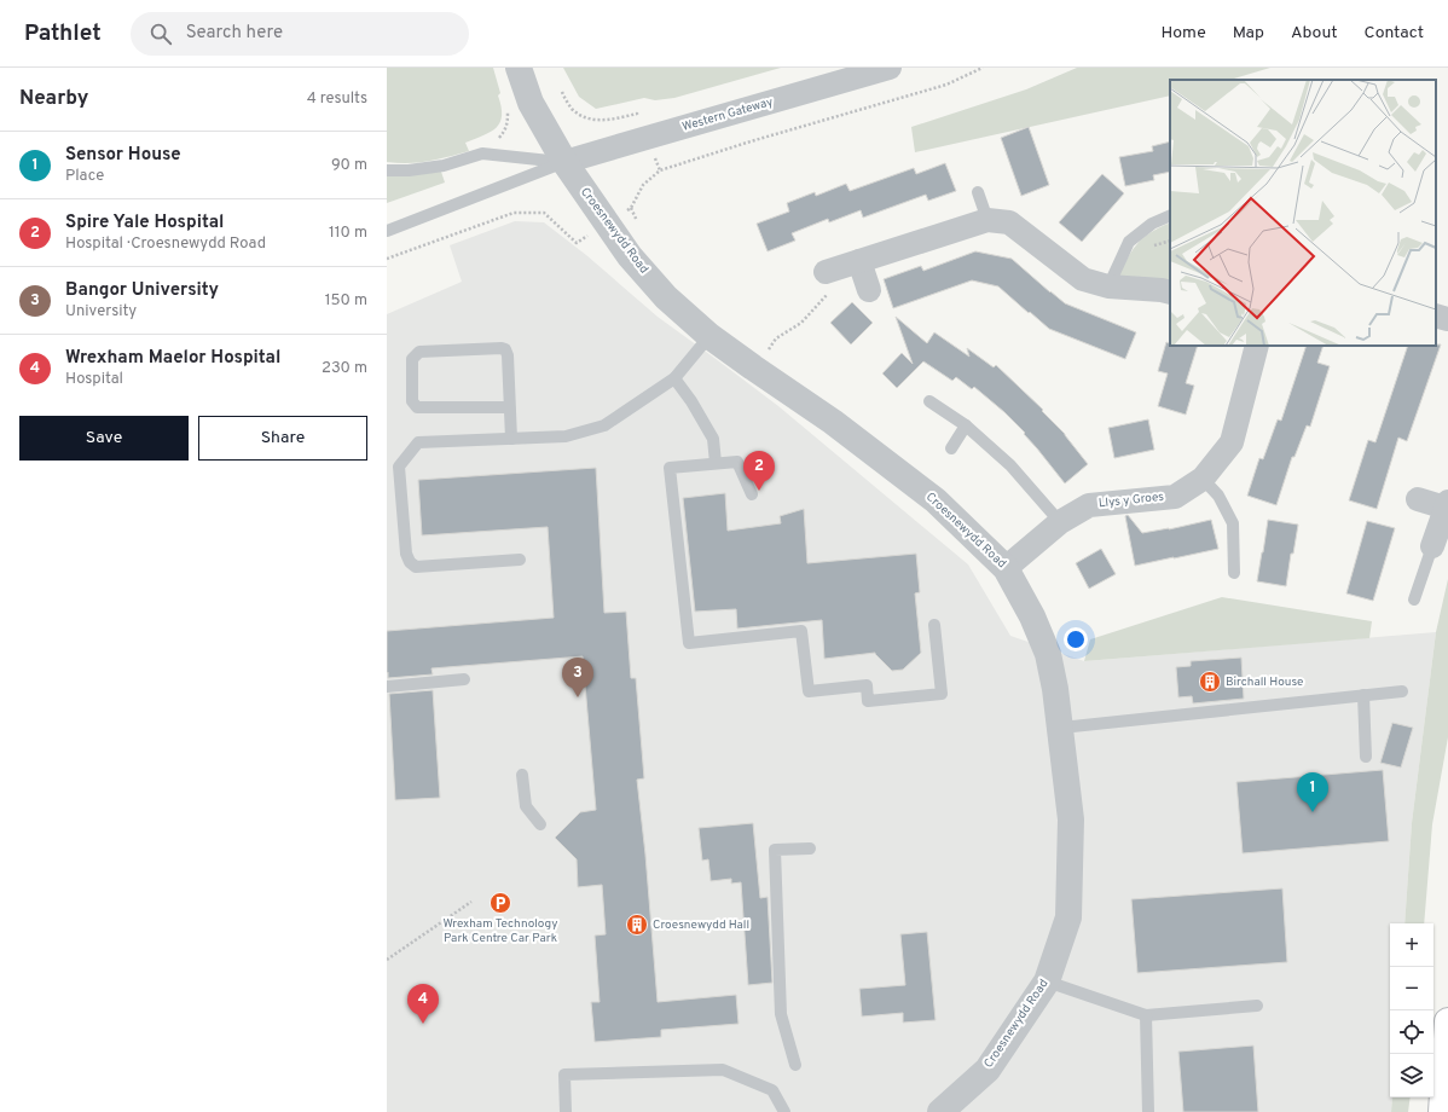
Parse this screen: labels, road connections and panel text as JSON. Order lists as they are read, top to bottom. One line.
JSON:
{"streets":{"street":["Western Gateway","Croesnewydd Road","Llys y Groes"]},"crossings":[["Western Gateway","Croesnewydd Road"],["Croesnewydd Road","Llys y Groes"]],"places":{"building":["Birchall House","Croesnewydd Hall"],"parking":["Wrexham Technology Park Centre Car Park"]},"page":{"header":"Pathlet","search":"Search here","nav":["Home","Map","About","Contact"],"heading":["Nearby","4 results"],"list":[{"mark":"1","name":"Sensor House","note":"Place","value":"90 m"},{"mark":"2","name":"Spire Yale Hospital","note":"Hospital · Croesnewydd Road","value":"110 m"},{"mark":"3","name":"Bangor University","note":"University","value":"150 m"},{"mark":"4","name":"Wrexham Maelor Hospital","note":"Hospital","value":"230 m"}],"buttons":["Save","Share"],"pins":["2","3","1","4"],"map_buttons":["+","−"]}}
